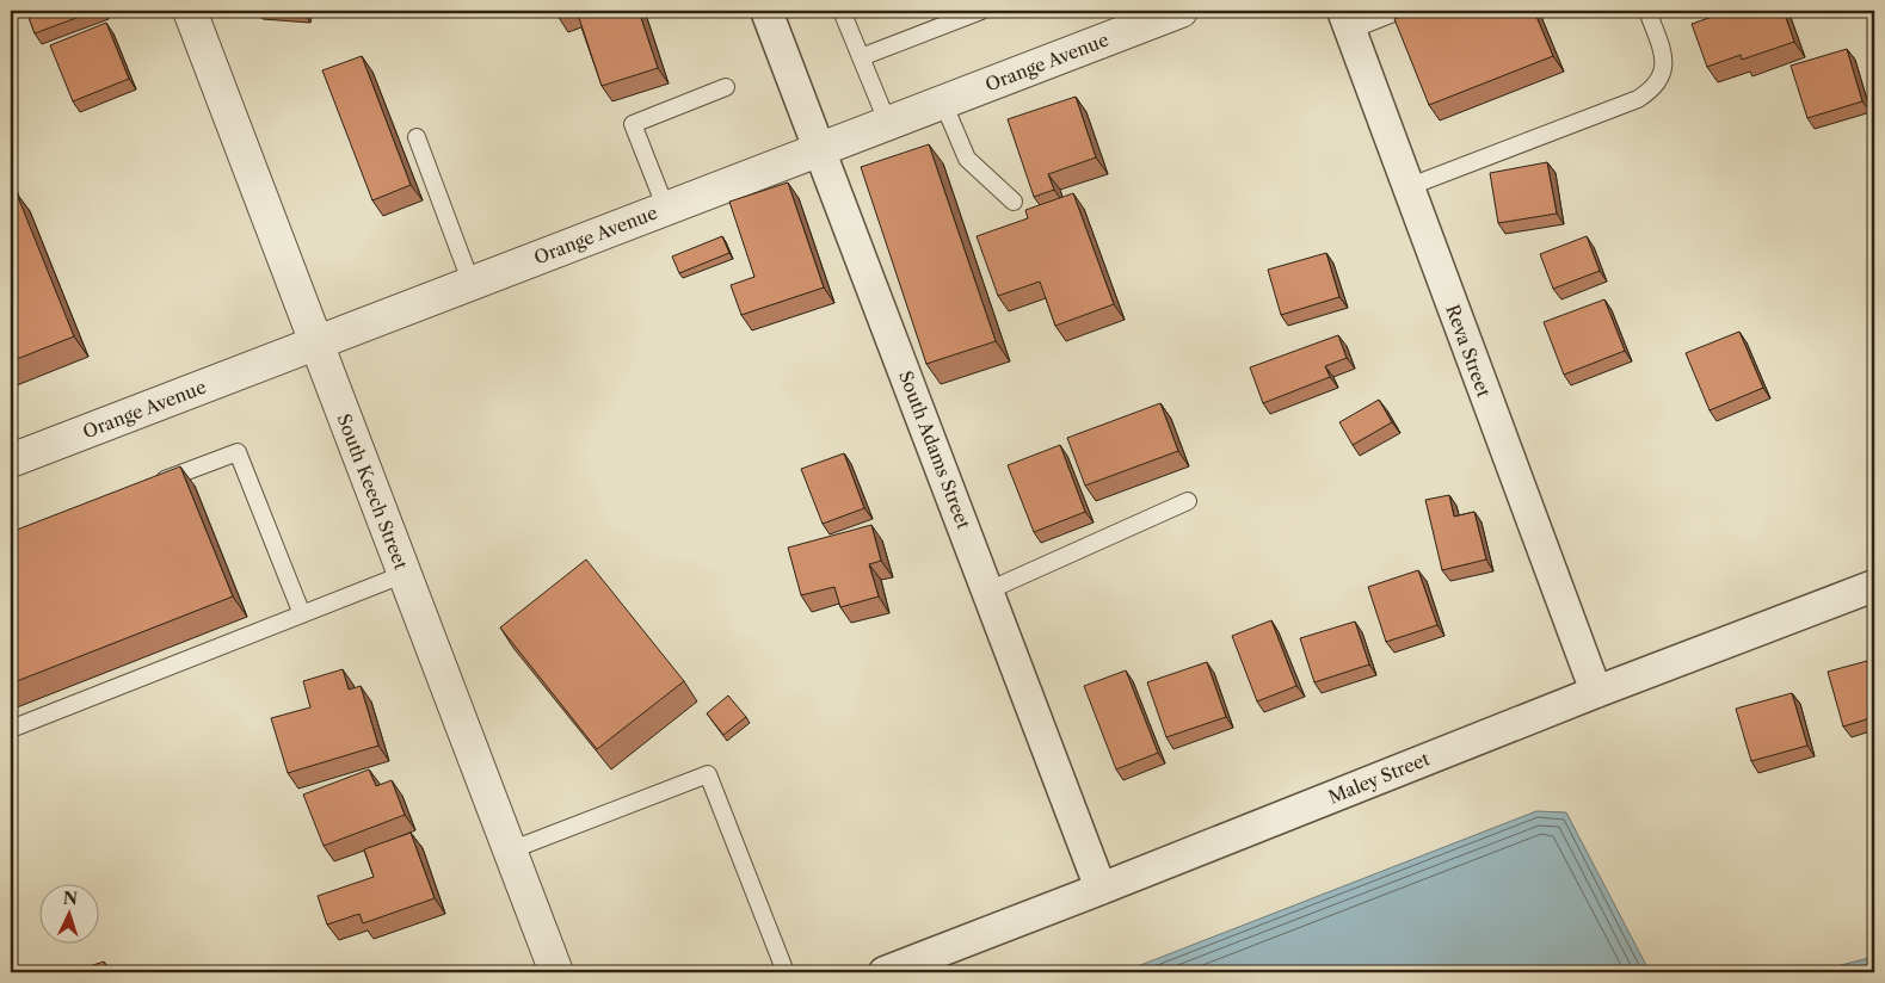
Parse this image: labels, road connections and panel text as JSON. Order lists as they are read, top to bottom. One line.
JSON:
{"streets":{"street":["Orange Avenue","Reva Street","South Adams Street","South Keech Street","Maley Street"]},"crossings":[["Orange Avenue","South Adams Street"],["Orange Avenue","South Keech Street"],["Reva Street","Maley Street"],["South Adams Street","Maley Street"]],"north":"top"}
